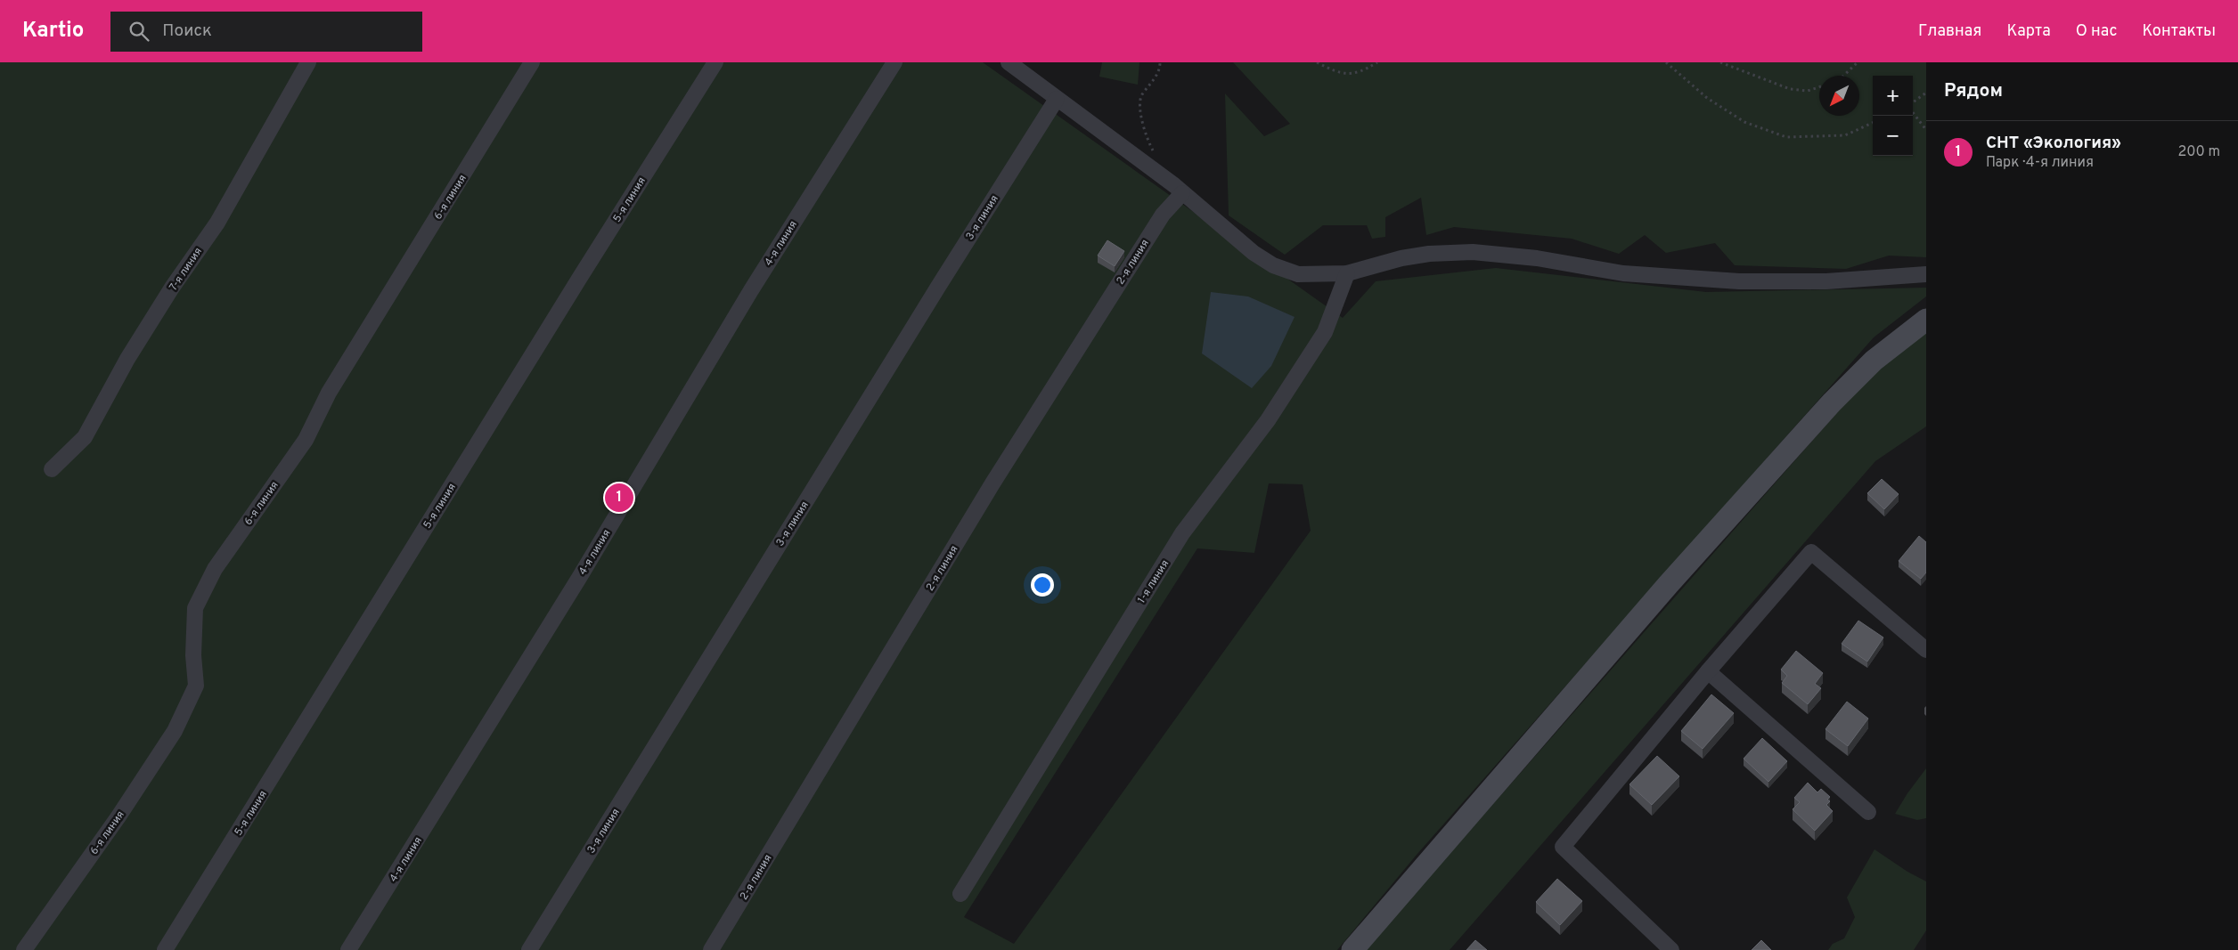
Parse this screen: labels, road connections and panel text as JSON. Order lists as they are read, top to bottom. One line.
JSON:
{"streets":{"street":["6-я линия","5-я линия","3-я линия","4-я линия","2-я линия","7-я линия","1-я линия"]},"north":"bottom left","page":{"header":"Kartio","search":"Поиск","nav":["Главная","Карта","О нас","Контакты"],"heading":"Рядом","map_buttons":["+","−"],"list":[{"mark":"1","name":"СНТ «Экология»","note":"Парк · 4-я линия","value":"200 m"}],"pins":"1"}}
